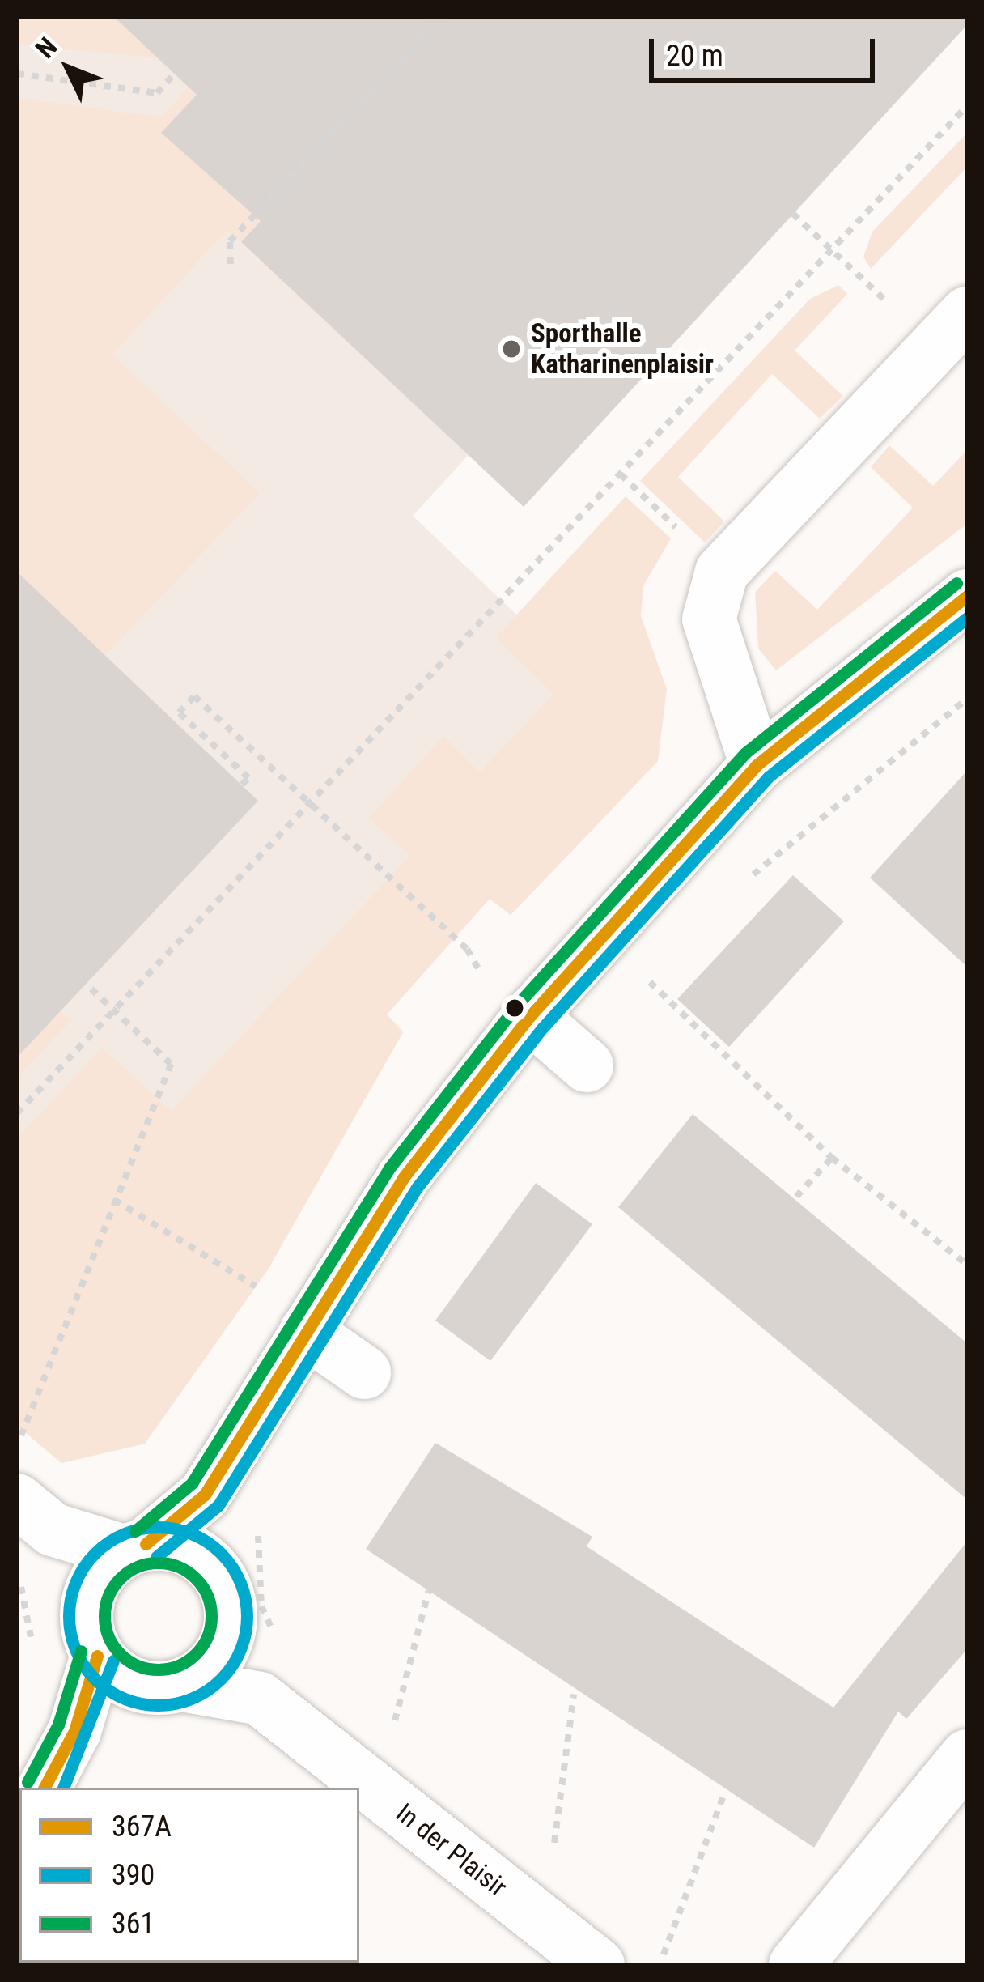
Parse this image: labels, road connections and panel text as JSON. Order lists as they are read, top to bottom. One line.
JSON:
{"streets":{"street":["In der Plaisir"]},"places":["Sporthalle Katharinenplaisir"],"lines":["transit line 361","transit line 367A","transit line 390"],"legend":["367A","390","361"],"scale_bar":"20 m","north":"top left"}
